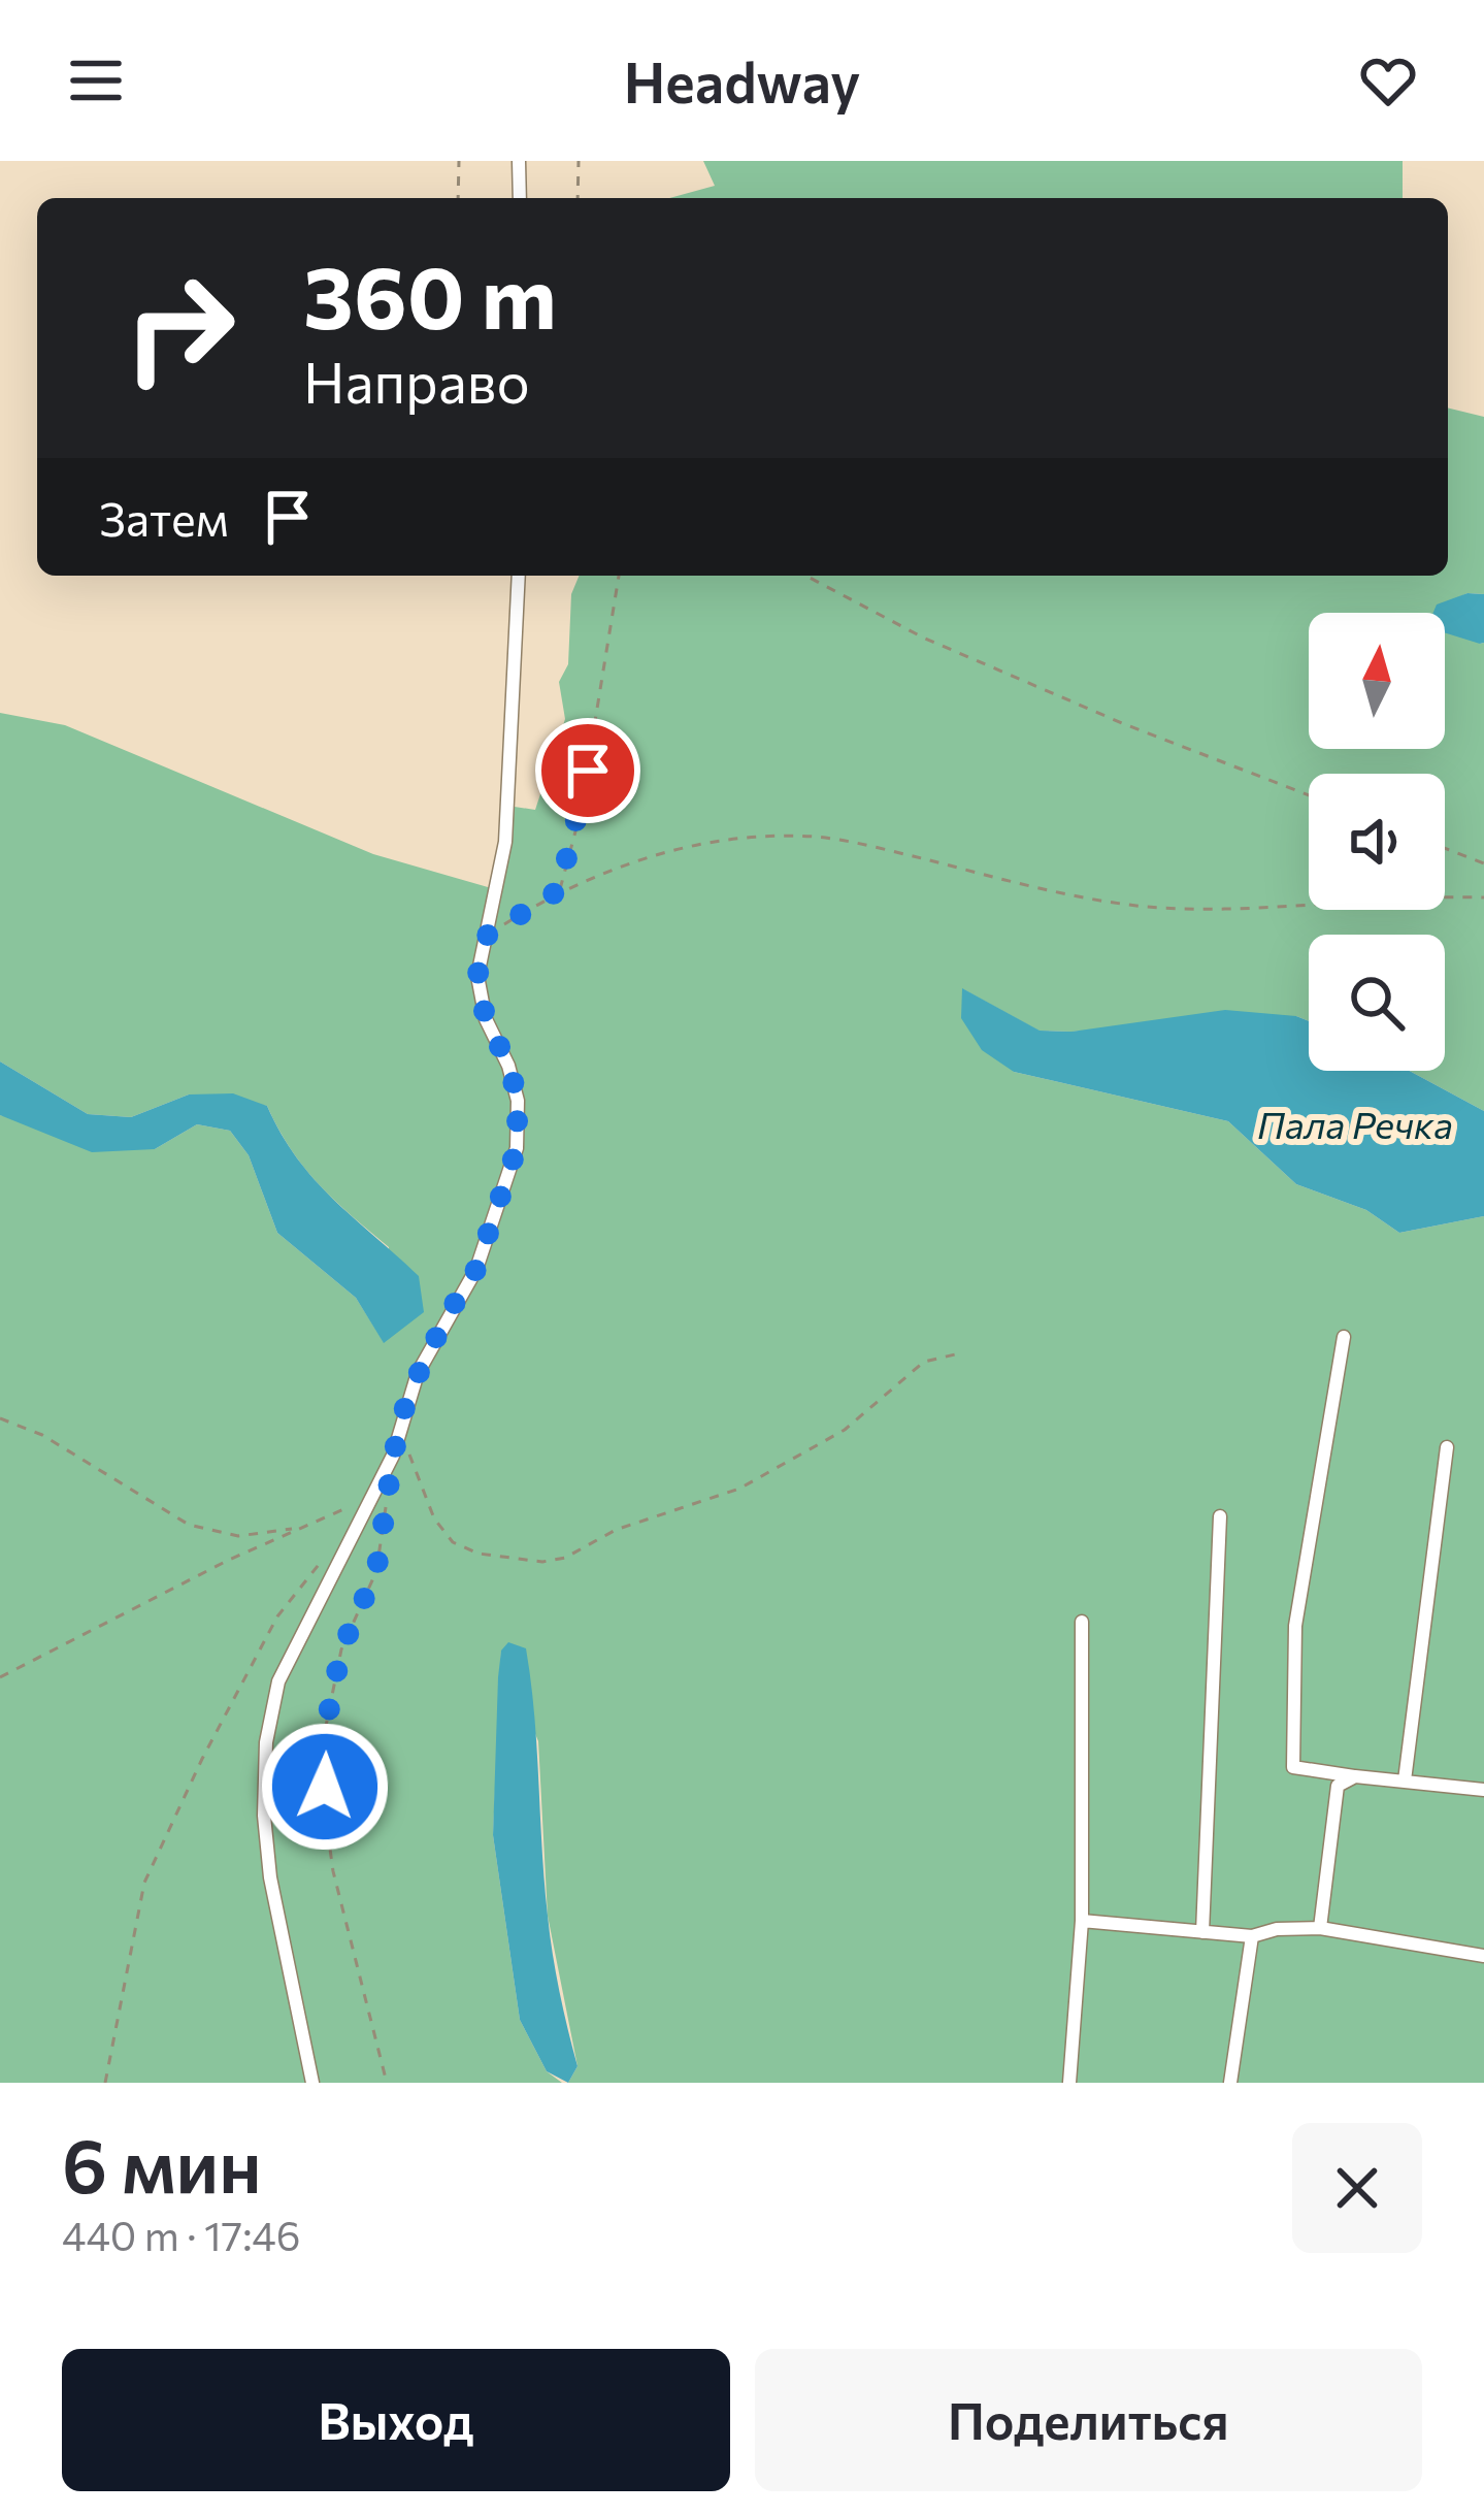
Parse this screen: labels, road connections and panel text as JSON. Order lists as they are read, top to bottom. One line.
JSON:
{"water":["Пала Речка"],"north":"top","page":{"header":"Headway","turn":["360 m","Направо"],"then":"Затем","heading":["6 мин","440 m · 17:46"],"buttons":["Выход","Поделиться"]}}
